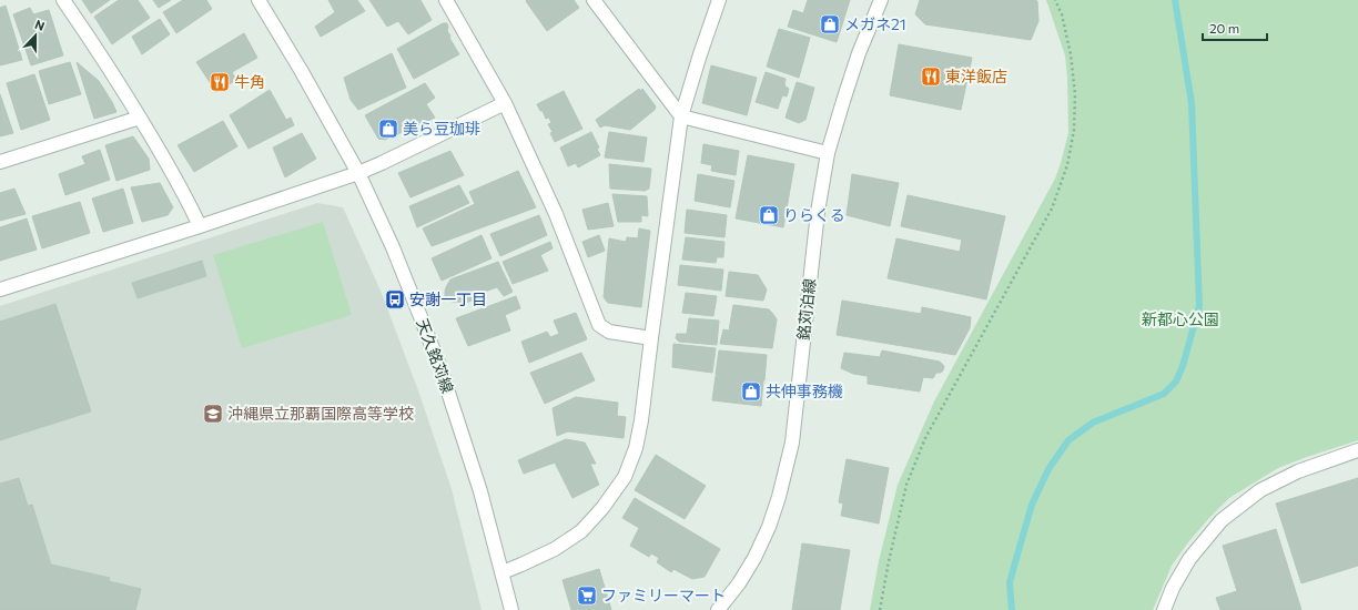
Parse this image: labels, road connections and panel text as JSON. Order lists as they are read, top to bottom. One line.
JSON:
{"streets":{"street":["銘苅泊線","天久銘苅線"]},"parks":["新都心公園"],"places":{"shop":["メガネ21","美ら豆珈琲","りらくる","共伸事務機"],"restaurant":["東洋飯店","牛角"],"bus stop":["安謝一丁目"],"school or university":["沖縄県立那覇国際高等学校"],"supermarket":["ファミリーマート"]},"scale_bar":"20 m","north":"top"}
